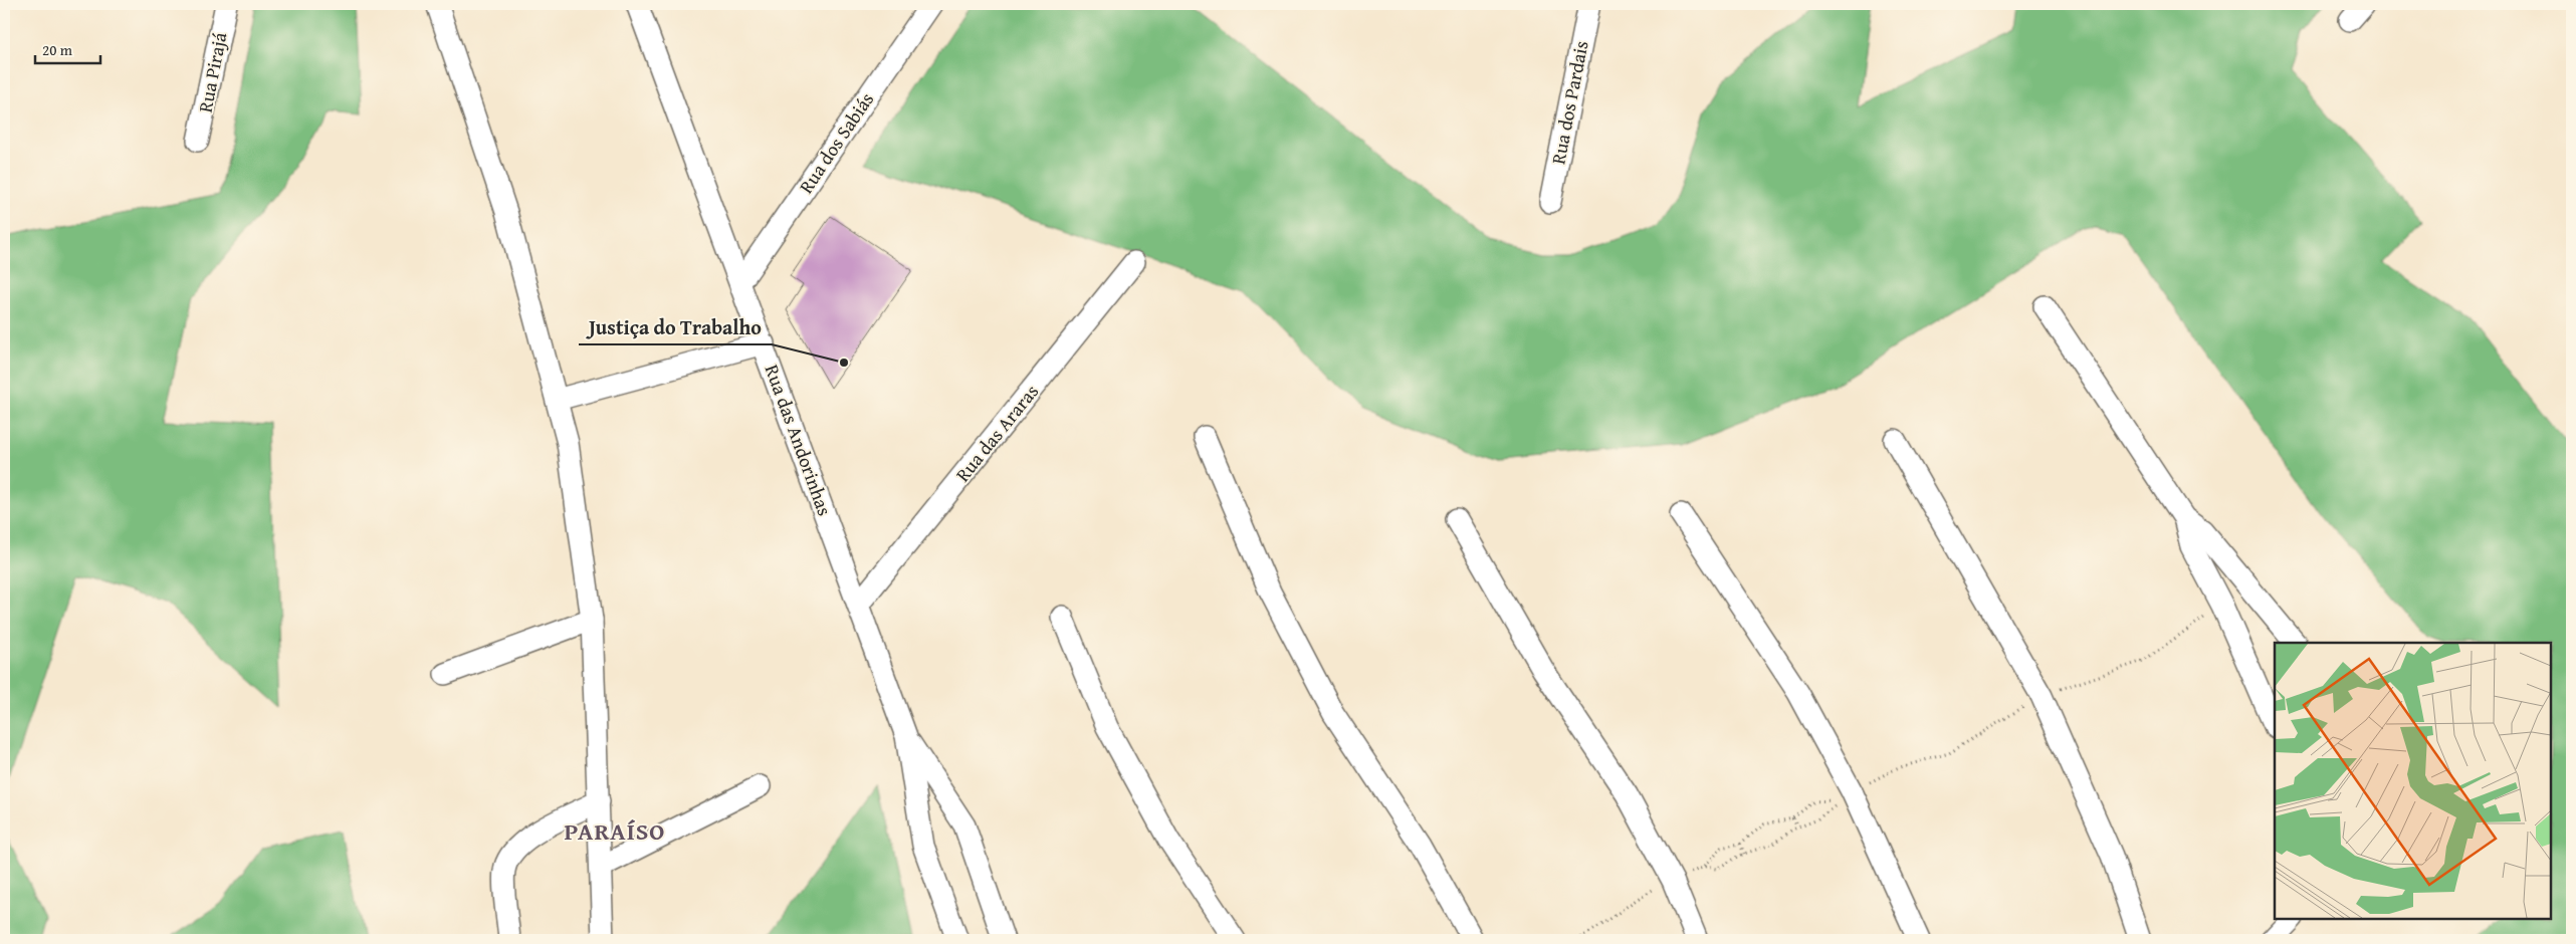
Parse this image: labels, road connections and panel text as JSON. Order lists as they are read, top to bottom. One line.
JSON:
{"streets":{"street":["Rua Pirajá","Rua dos Pardais","Rua dos Sabiás","Rua das Araras","Rua das Andorinhas"]},"crossings":[["Rua dos Sabiás","Rua das Andorinhas"],["Rua das Araras","Rua das Andorinhas"]],"districts":["PARAÍSO"],"places":["Justiça do Trabalho"],"scale_bar":"20 m"}
